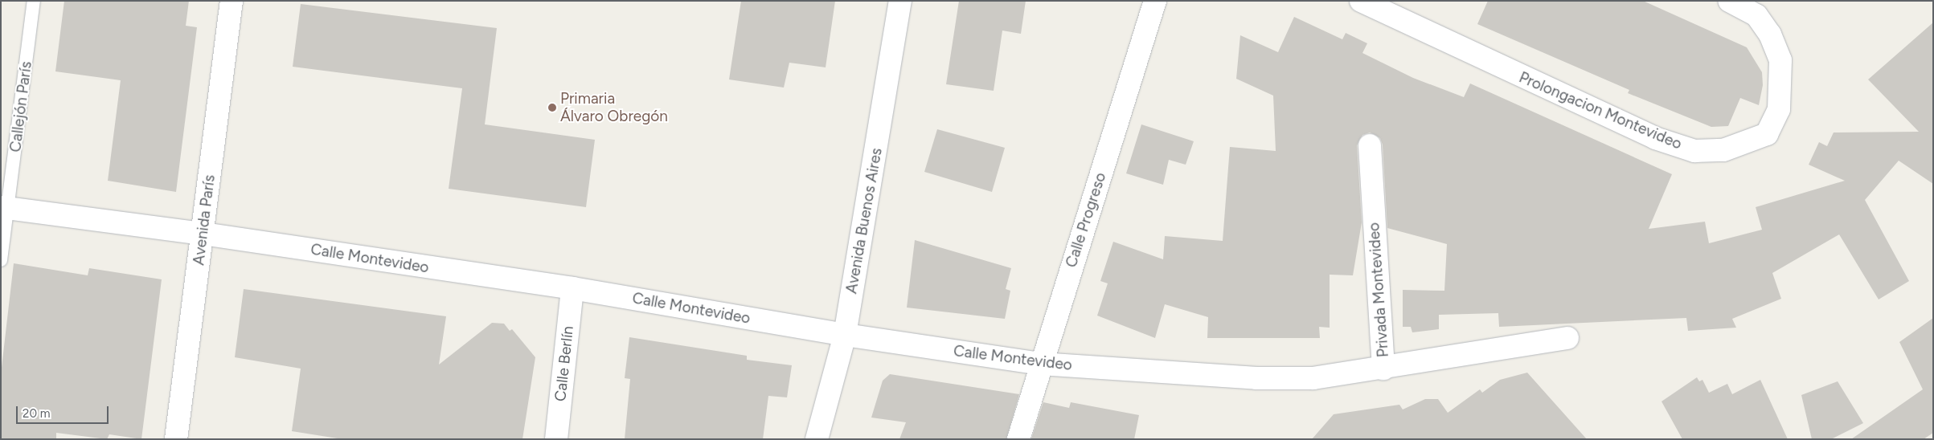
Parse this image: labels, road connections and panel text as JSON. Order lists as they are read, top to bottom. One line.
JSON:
{"streets":{"street":["Prolongacion Montevideo","Avenida París","Calle Progreso","Avenida Buenos Aires","Calle Montevideo","Privada Montevideo","Calle Berlín"],"lane":["Callejón París"]},"crossings":[["Callejón París","Calle Montevideo"],["Avenida París","Calle Montevideo"],["Calle Progreso","Calle Montevideo"],["Avenida Buenos Aires","Calle Montevideo"],["Calle Montevideo","Privada Montevideo"],["Calle Montevideo","Calle Berlín"]],"places":["Primaria Álvaro Obregón"],"scale_bar":"20 m"}
